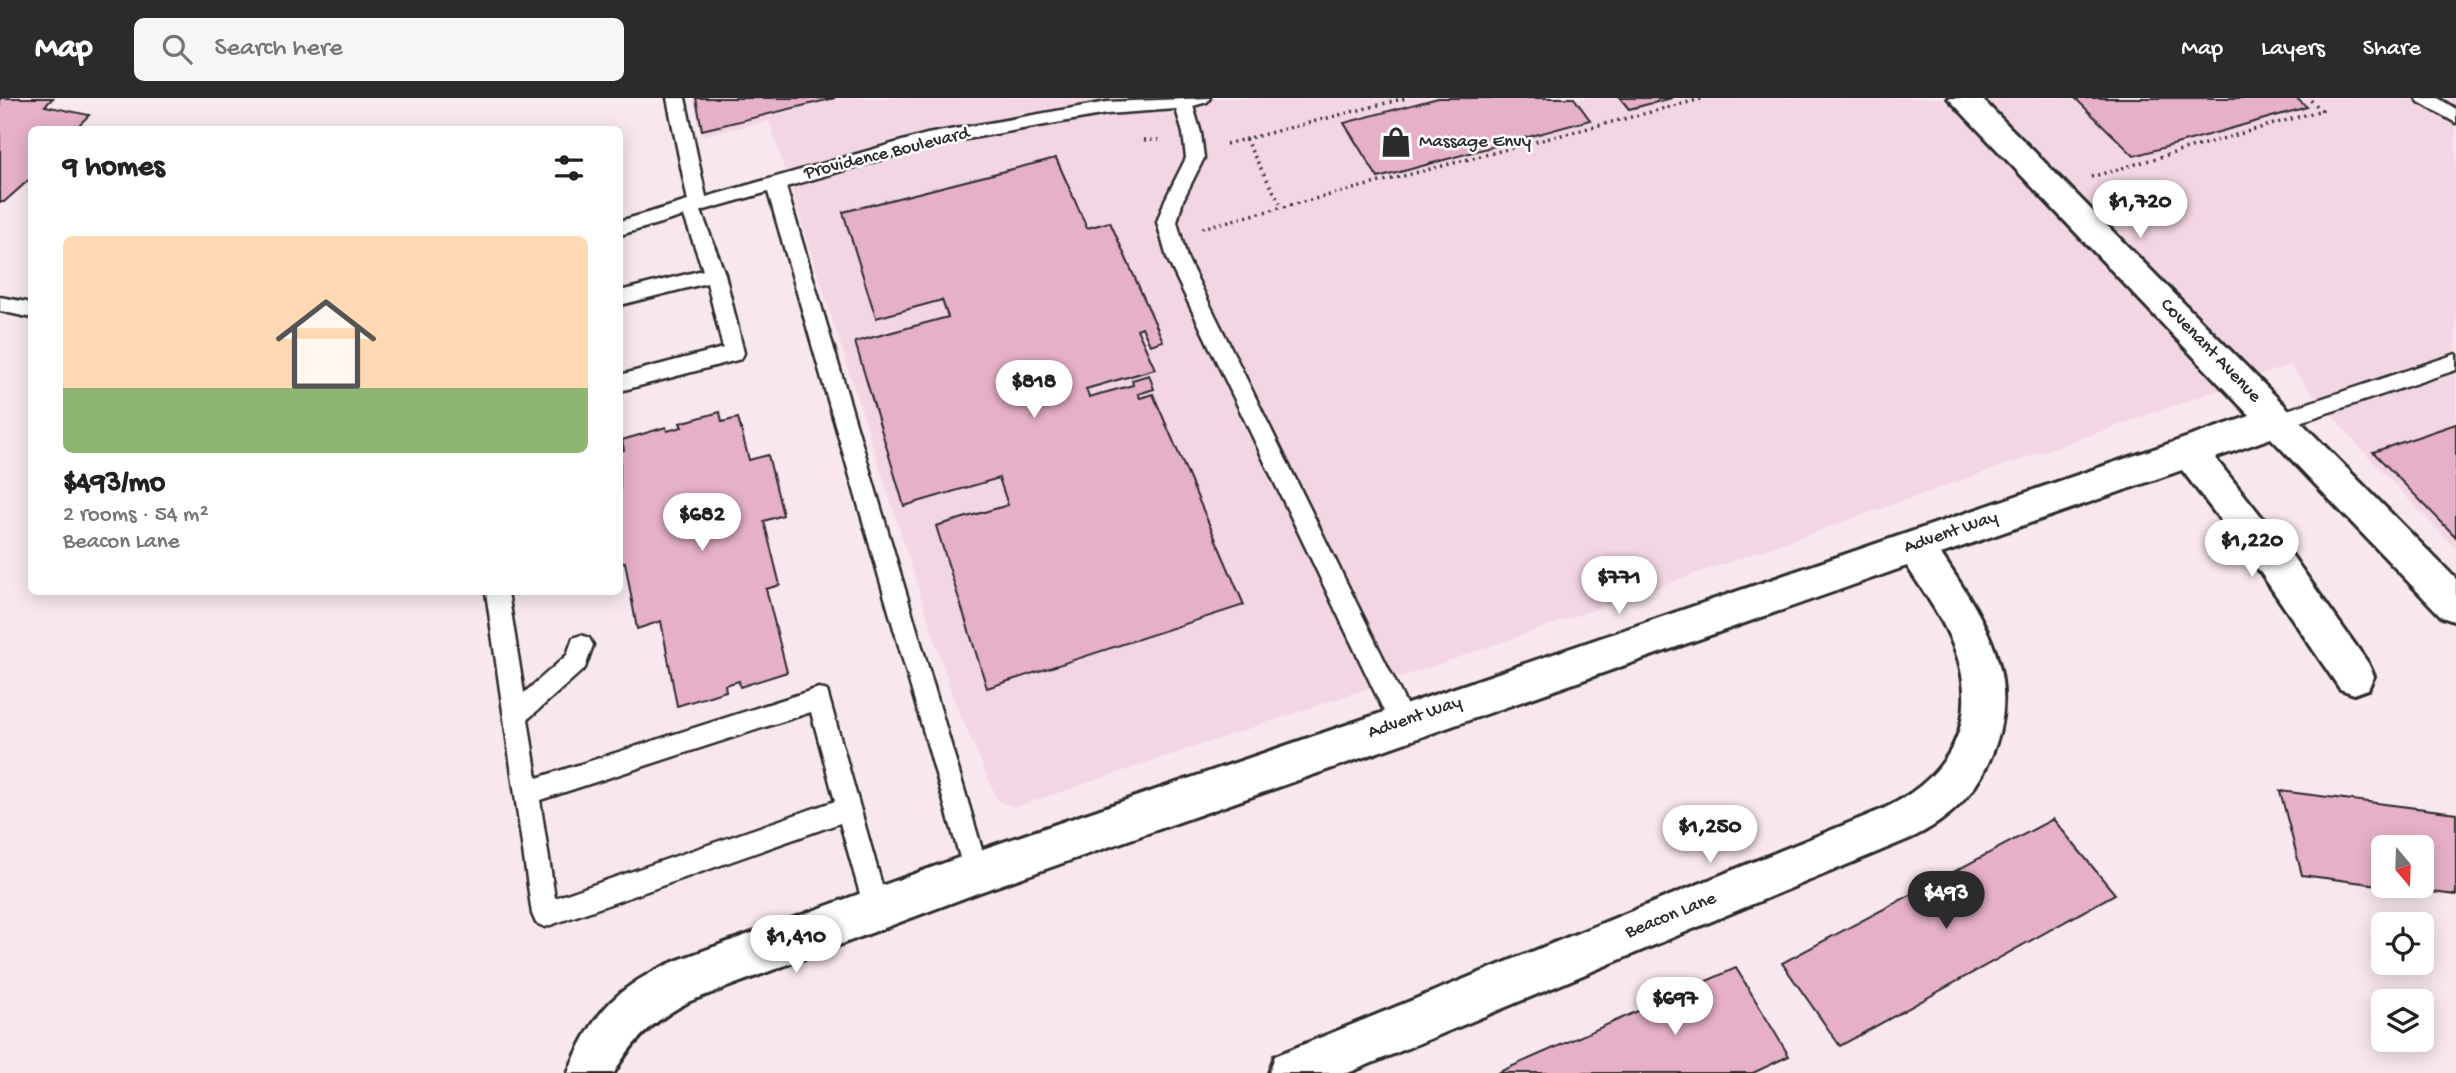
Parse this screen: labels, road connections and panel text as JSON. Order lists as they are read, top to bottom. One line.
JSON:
{"streets":{"street":["Covenant Avenue","Advent Way","Beacon Lane"],"lane":["Providence Boulevard"]},"crossings":[["Covenant Avenue","Advent Way"],["Advent Way","Beacon Lane"]],"places":{"shop":["Massage Envy"]},"north":"bottom","page":{"header":"Map","search":"Search here","nav":["Map","Layers","Share"],"heading":"9 homes","price":["$1,720","$818","$682","$1,220","$771","$1,250","$493","$1,410","$697"],"list":[{"name":"$493/mo","note":"2 rooms · 54 m² · Beacon Lane"}]}}
